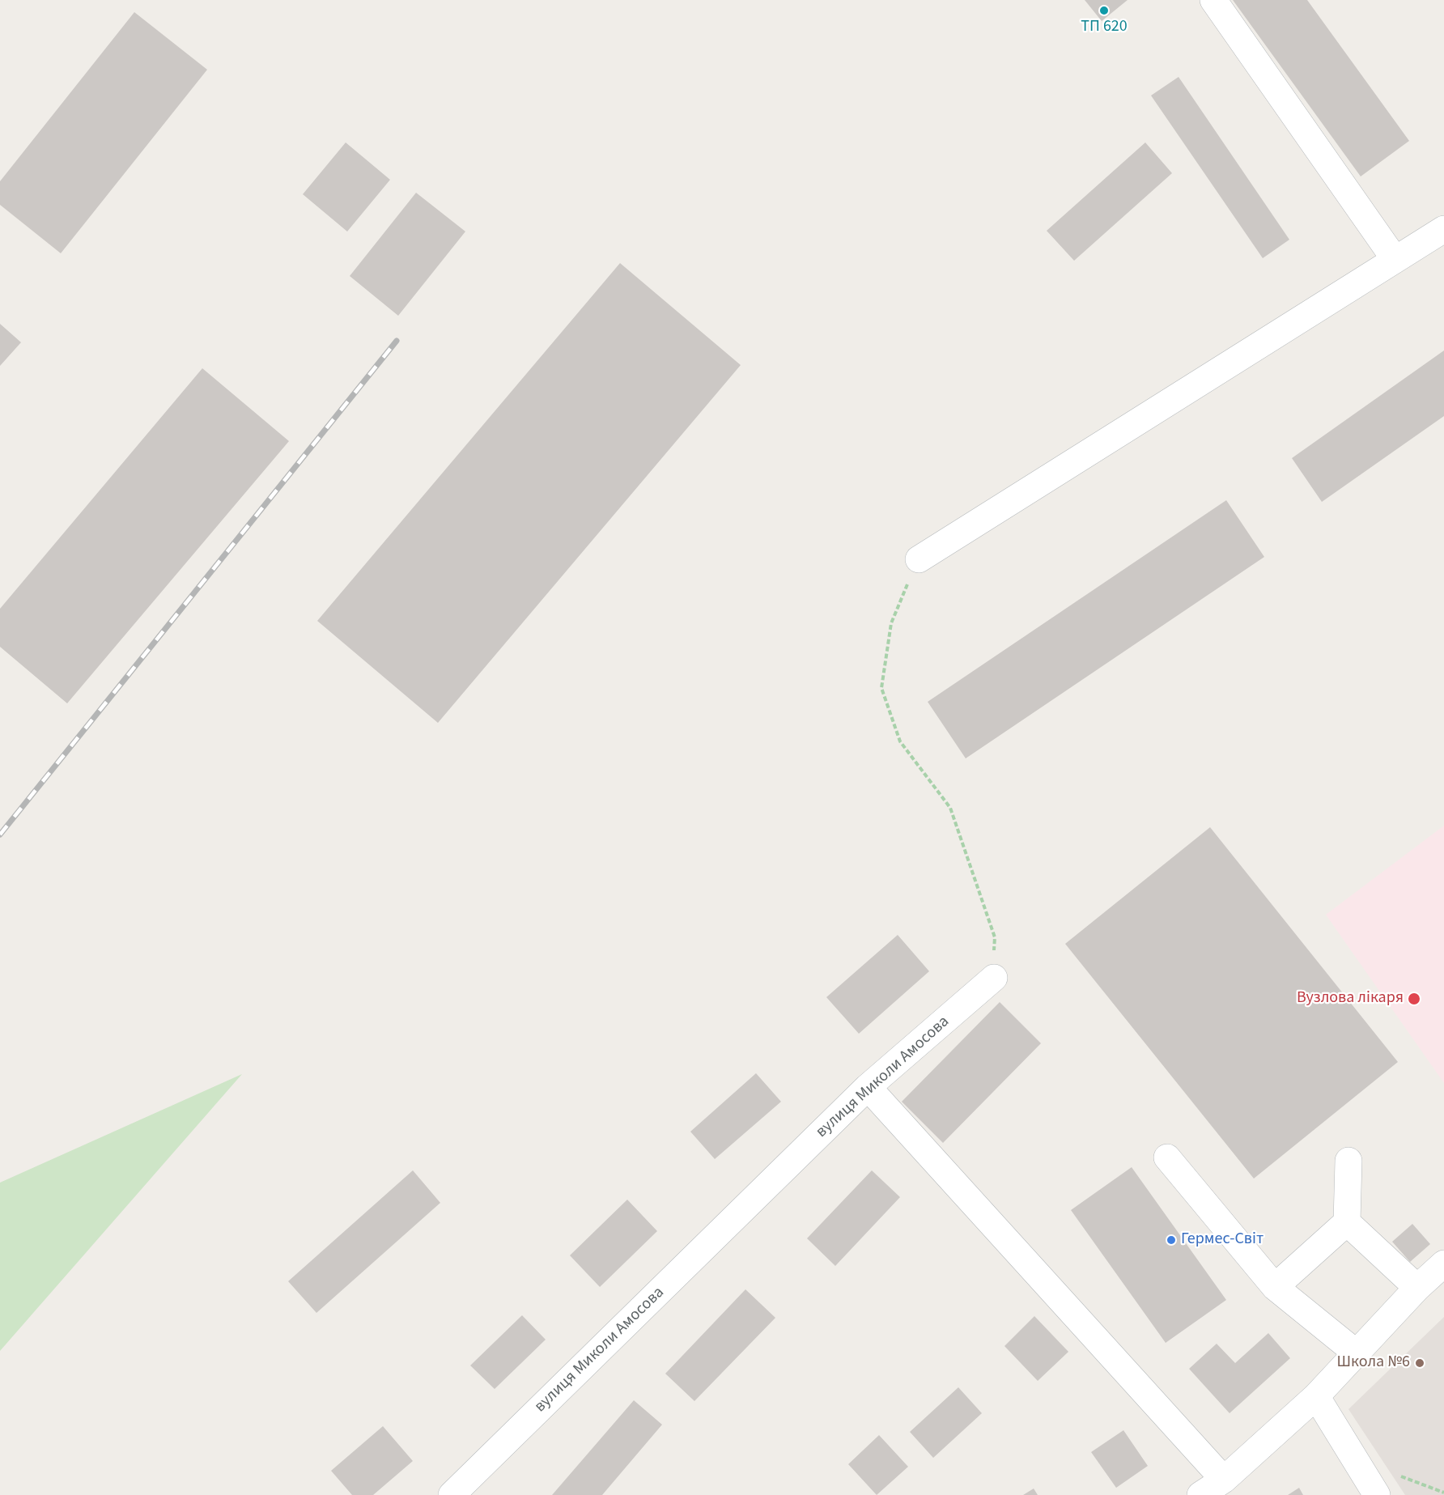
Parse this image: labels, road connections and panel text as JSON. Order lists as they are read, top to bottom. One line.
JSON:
{"streets":{"street":["вулиця Миколи Амосова"]},"places":["ТП 620","Вузлова лікаря","Гермес-Світ","Школа №6"]}
